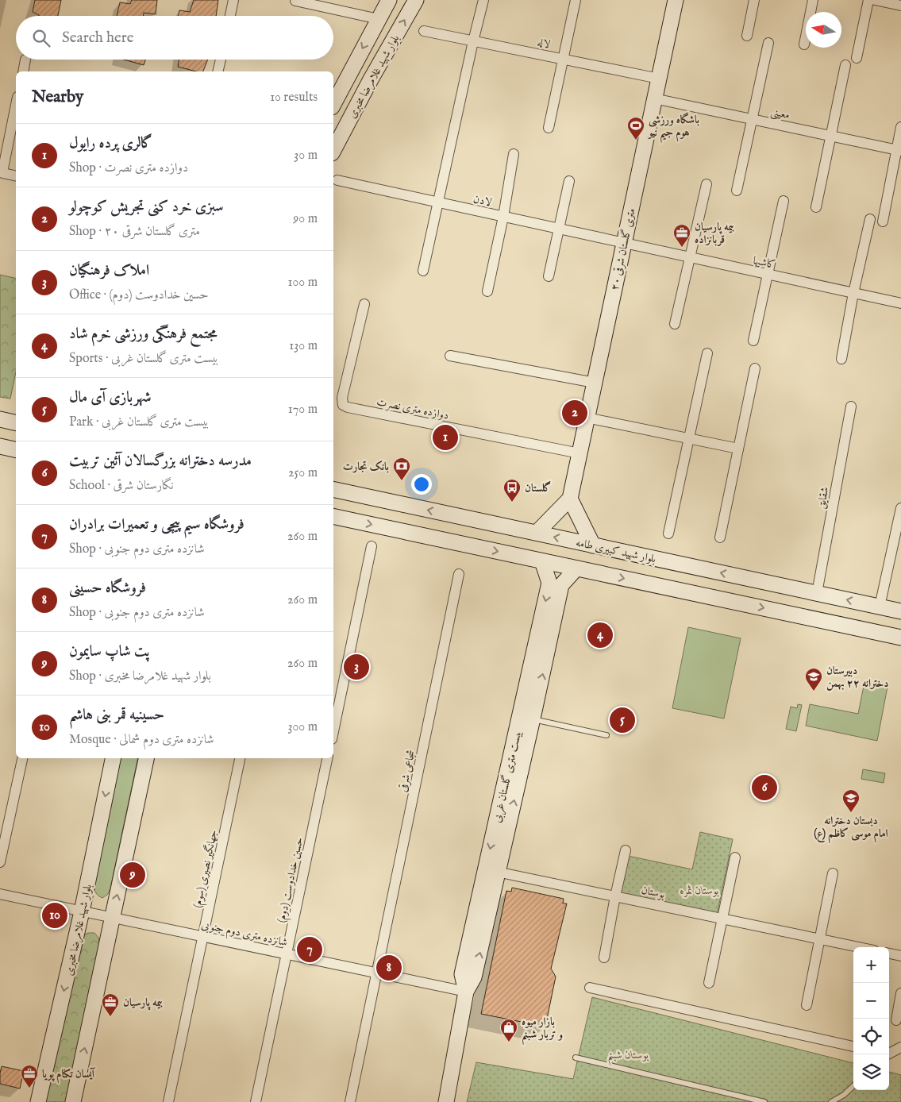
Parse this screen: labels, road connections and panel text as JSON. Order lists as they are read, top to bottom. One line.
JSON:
{"streets":{"main road":["بلوار شهید غلامرضا مخبری","۲۰ متری گلستان شرقی","بلوار شهید کبیری طامه","بیست متری گلستان غربی"],"street":["لاله","معینی","لادن","کاشیها","دوازده متری نصرت","شقایق","شجاعی شرقی","جهانگیر نصیری (سوم)","حسین خدادوست (دوم)","بوستان","شانزده متری دوم جنوبی"]},"crossings":[["لاله","۲۰ متری گلستان شرقی"],["بلوار شهید غلامرضا مخبری","شانزده متری دوم جنوبی"],["معینی","۲۰ متری گلستان شرقی"],["لادن","۲۰ متری گلستان شرقی"],["لادن","کاشیها"],["۲۰ متری گلستان شرقی","کاشیها"],["۲۰ متری گلستان شرقی","دوازده متری نصرت"],["شقایق","بلوار شهید کبیری طامه"],["شجاعی شرقی","شانزده متری دوم جنوبی"],["بیست متری گلستان غربی","بوستان"],["بیست متری گلستان غربی","شانزده متری دوم جنوبی"],["جهانگیر نصیری (سوم)","شانزده متری دوم جنوبی"],["حسین خدادوست (دوم)","شانزده متری دوم جنوبی"]],"parks":["بوستان ثمره","بوستان شبنم"],"places":{"sports":["باشگاه ورزشی هوم جیم نیو"],"office":["بیمه پارسیان قربانزاده","بیمه پارسیان","آیسان تکنام پویا"],"bank":["بانک تجارت"],"bus stop":["گلستان"],"school or university":["دبیرستان دخترانه ۲۲ بهمن","دبستان دخترانه امام موسی کاظم (ع)"],"shop":["بازار میوه و تربار شبنم"]},"north":"left","page":{"search":"Search here","heading":["Nearby","10 results"],"list":[{"mark":"1","name":"گالری پرده رایول","note":"Shop · دوازده متری نصرت","value":"30 m"},{"mark":"2","name":"سبزی خرد کنی تجریش کوچولو","note":"Shop · ۲۰ متری گلستان شرقی","value":"90 m"},{"mark":"3","name":"املاک فرهنگیان","note":"Office · حسین خدادوست (دوم)","value":"100 m"},{"mark":"4","name":"مجتمع فرهنگی ورزشی خرم شاد","note":"Sports · بیست متری گلستان غربی","value":"130 m"},{"mark":"5","name":"شهربازی آی مال","note":"Park · بیست متری گلستان غربی","value":"170 m"},{"mark":"6","name":"مدرسه دخترانه بزرگسالان آئین تربیت","note":"School · نگارستان شرقی","value":"250 m"},{"mark":"7","name":"فروشگاه سیم پیچی و تعمیرات برادران","note":"Shop · شانزده متری دوم جنوبی","value":"260 m"},{"mark":"8","name":"فروشگاه حسینی","note":"Shop · شانزده متری دوم جنوبی","value":"260 m"},{"mark":"9","name":"پت شاپ سایمون","note":"Shop · بلوار شهید غلامرضا مخبری","value":"260 m"},{"mark":"10","name":"حسینیه قمر بنی هاشم","note":"Mosque · شانزده متری دوم شمالی","value":"300 m"}],"pins":["2","1","4","3","5","6","9","10","7","8"],"map_buttons":["+","−"]}}
